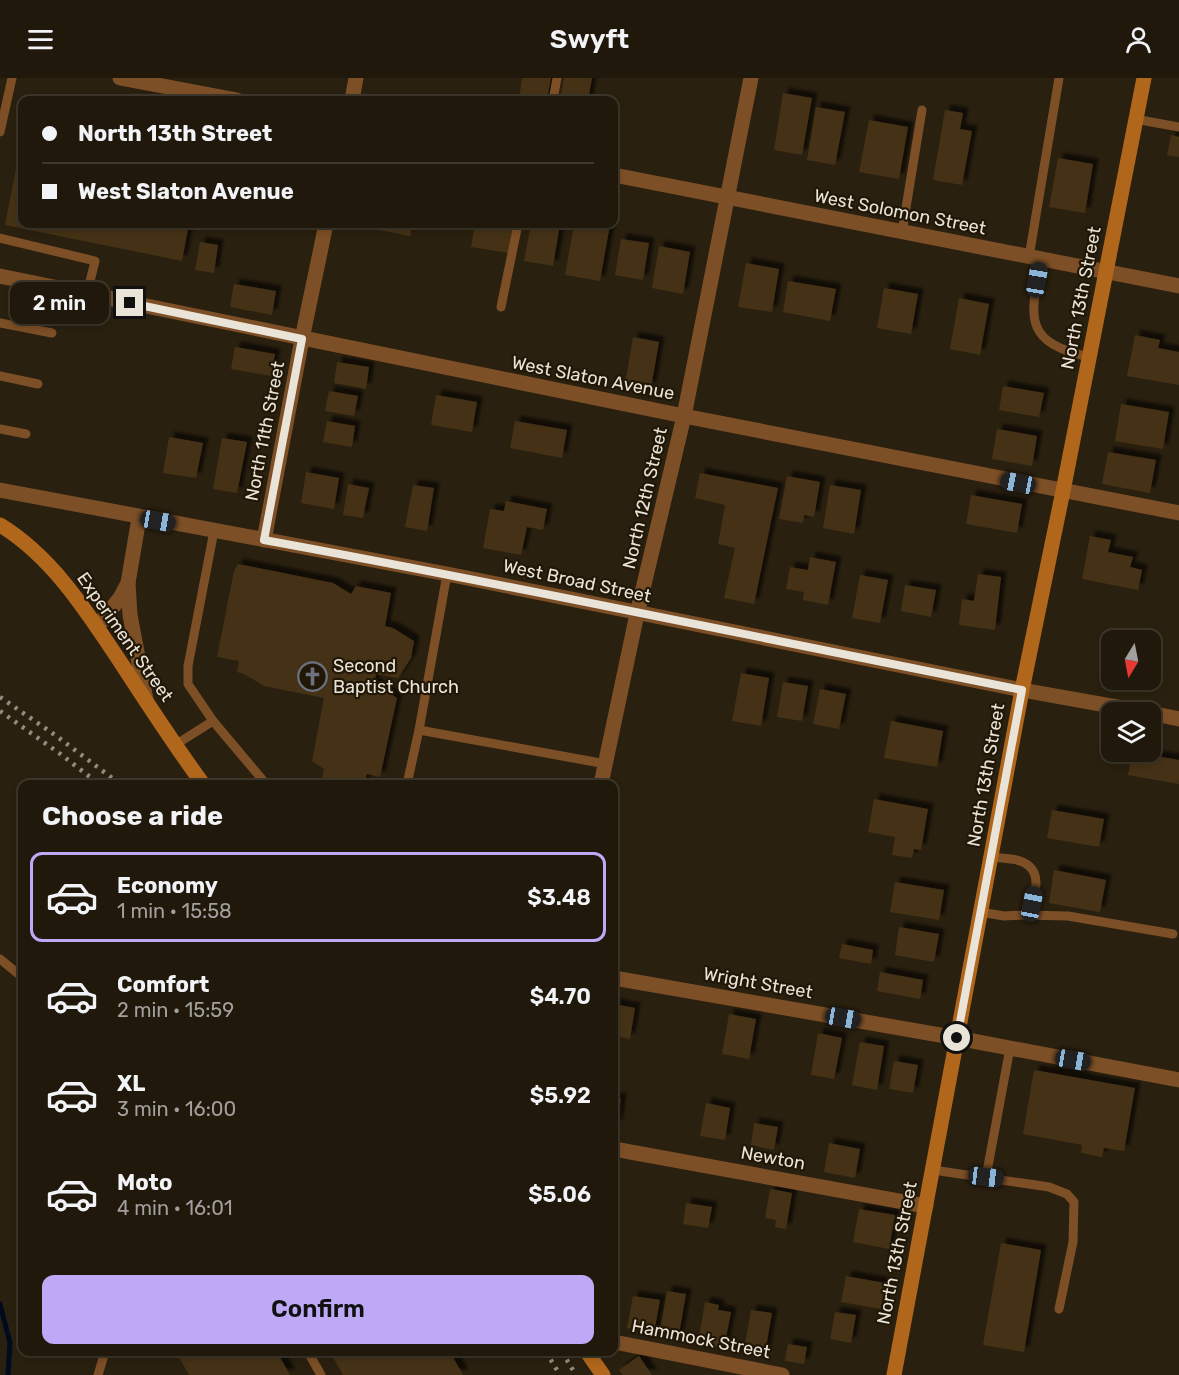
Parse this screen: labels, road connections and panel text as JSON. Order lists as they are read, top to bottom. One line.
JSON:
{"streets":{"street":["West Solomon Street","North 13th Street","West Slaton Avenue","North 11th Street","North 12th Street","West Broad Street","Experiment Street","Wright Street","Newton","Hammock Street"]},"crossings":[["West Solomon Street","North 13th Street"],["West Solomon Street","North 12th Street"],["North 13th Street","West Slaton Avenue"],["North 13th Street","West Broad Street"],["North 13th Street","Wright Street"],["North 13th Street","Newton"],["West Slaton Avenue","North 11th Street"],["West Slaton Avenue","North 12th Street"],["North 11th Street","West Broad Street"],["North 12th Street","West Broad Street"]],"places":{"church":["Second Baptist Church"]},"north":"bottom","page":{"header":"Swyft","banner":["North 13th Street","West Slaton Avenue"],"bubble":"2 min","heading":"Choose a ride","list":[{"name":"Economy","note":"1 min · 15:58","value":"$3.48"},{"name":"Comfort","note":"2 min · 15:59","value":"$4.70"},{"name":"XL","note":"3 min · 16:00","value":"$5.92"},{"name":"Moto","note":"4 min · 16:01","value":"$5.06"}],"buttons":"Confirm"}}
